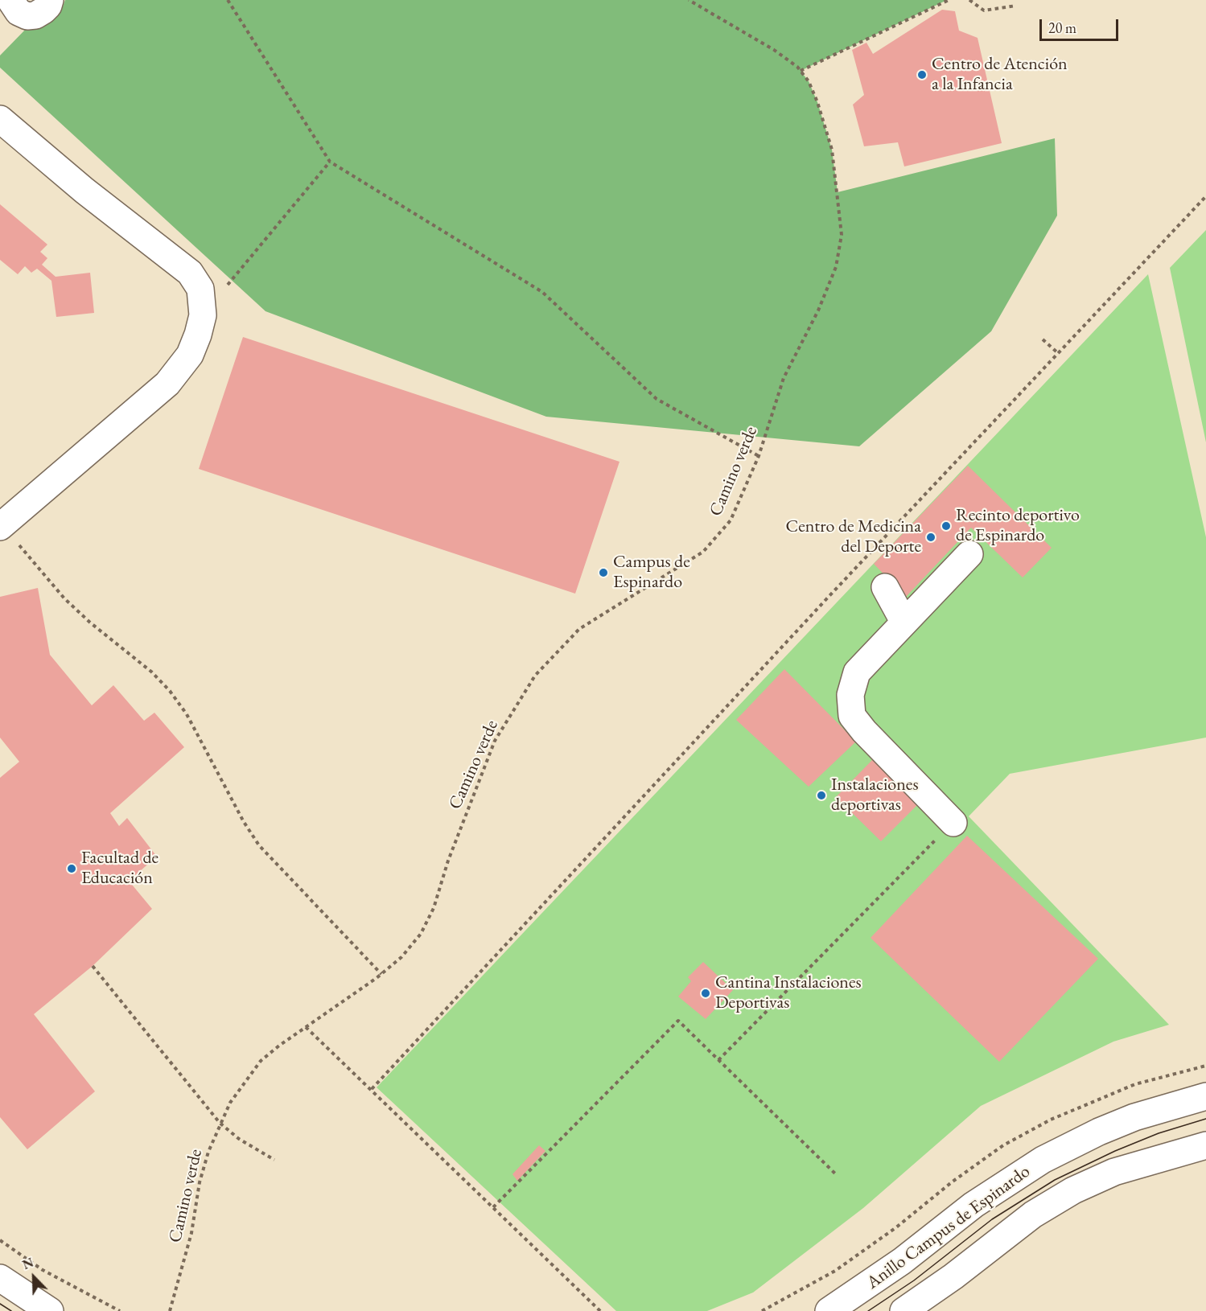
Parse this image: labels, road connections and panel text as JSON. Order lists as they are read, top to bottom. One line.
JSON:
{"streets":{"street":["Anillo Campus de Espinardo"],"path":["Camino verde"]},"places":["Centro de Atención a la Infancia","Recinto deportivo de Espinardo","Centro de Medicina del Deporte","Campus de Espinardo","Instalaciones deportivas","Facultad de Educación","Cantina Instalaciones Deportivas"],"scale_bar":"20 m","north":"top left"}
